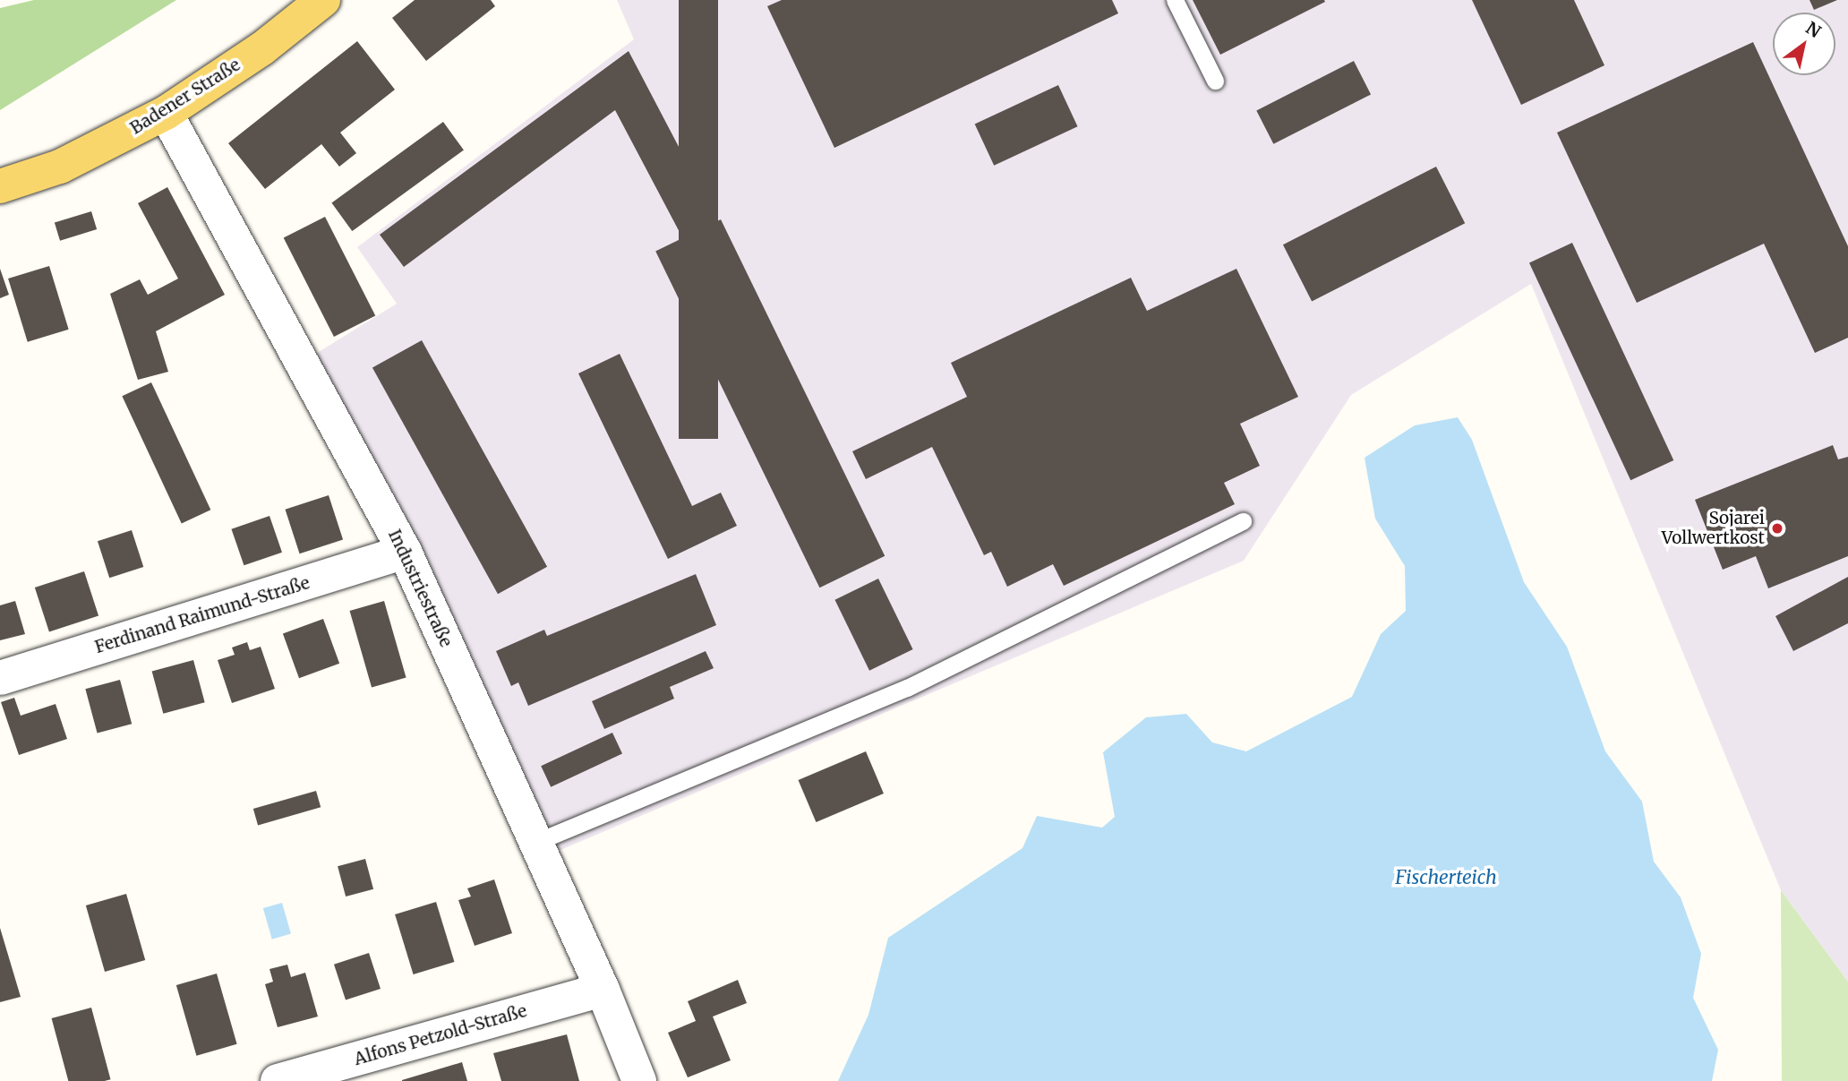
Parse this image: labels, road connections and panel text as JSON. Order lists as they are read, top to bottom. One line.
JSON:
{"streets":{"main road":["Badener Straße"],"street":["Industriestraße","Ferdinand Raimund-Straße","Alfons Petzold-Straße"]},"crossings":[["Badener Straße","Industriestraße"],["Industriestraße","Ferdinand Raimund-Straße"],["Industriestraße","Alfons Petzold-Straße"]],"water":["Fischerteich"],"places":["Sojarei Vollwertkost"],"north":"top right"}
